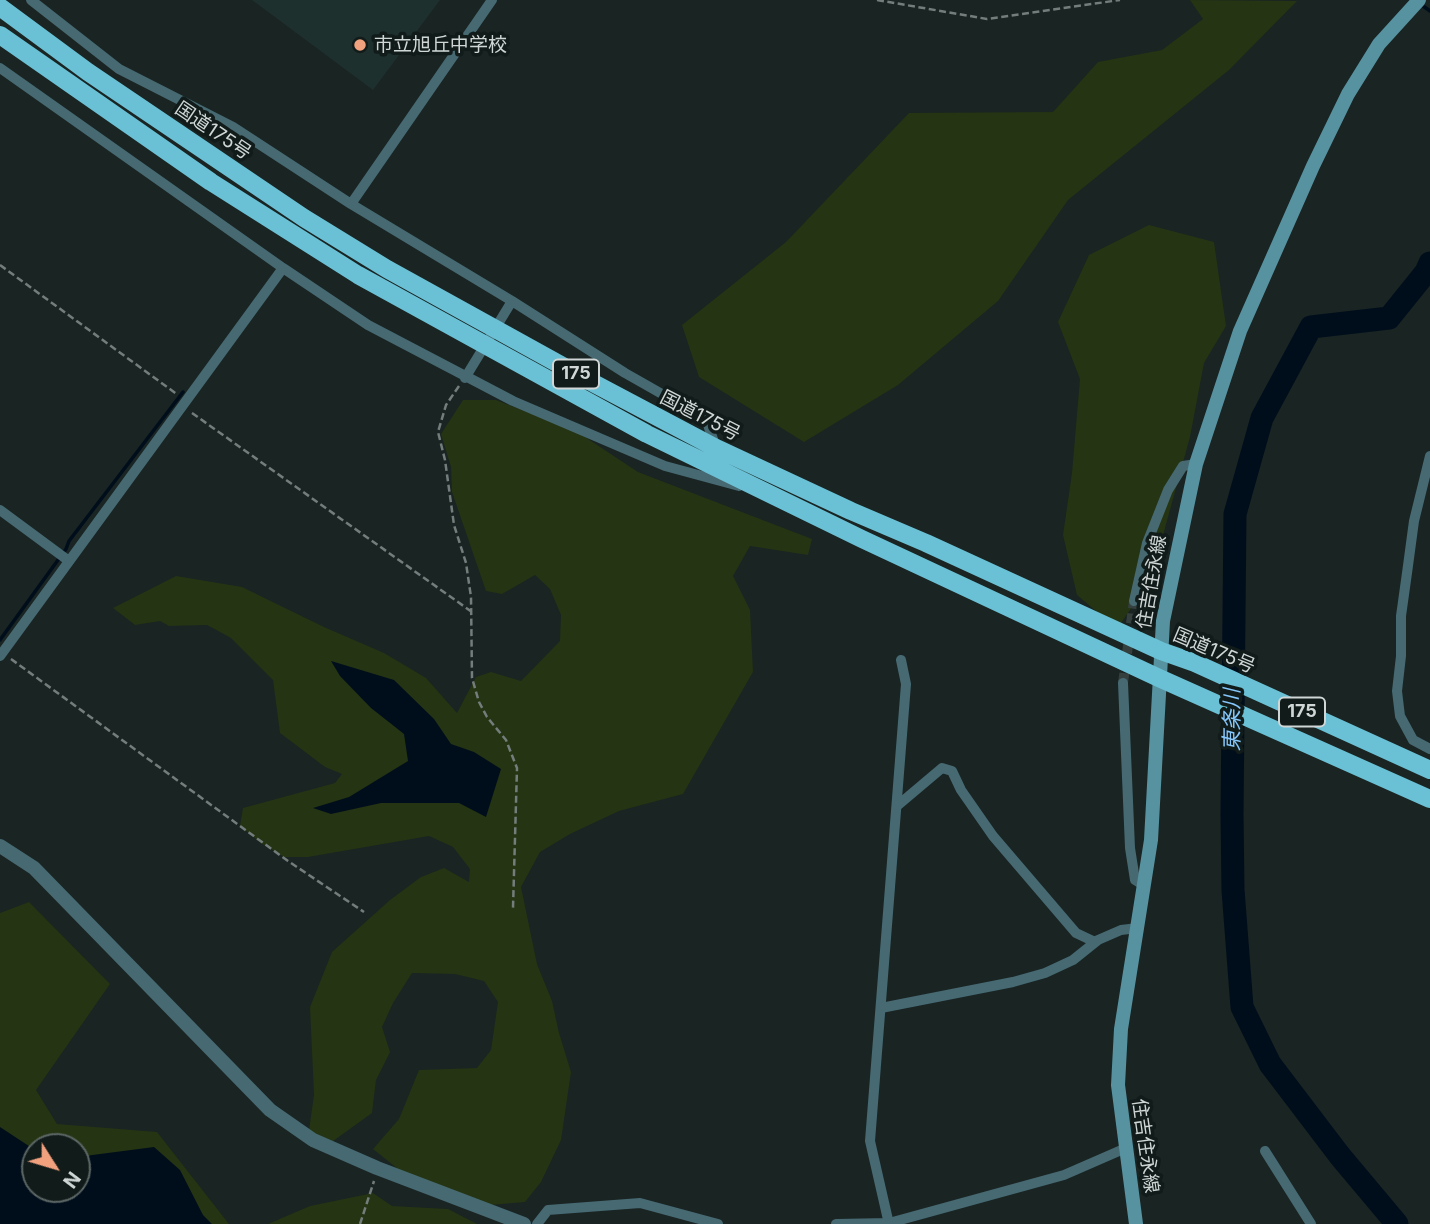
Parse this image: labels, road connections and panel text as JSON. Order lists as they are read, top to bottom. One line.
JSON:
{"streets":{"highway":["国道175号","175"],"main road":["住吉住永線"]},"crossings":[["国道175号","住吉住永線"]],"water":["東条川"],"places":["市立旭丘中学校"],"north":"bottom right"}
